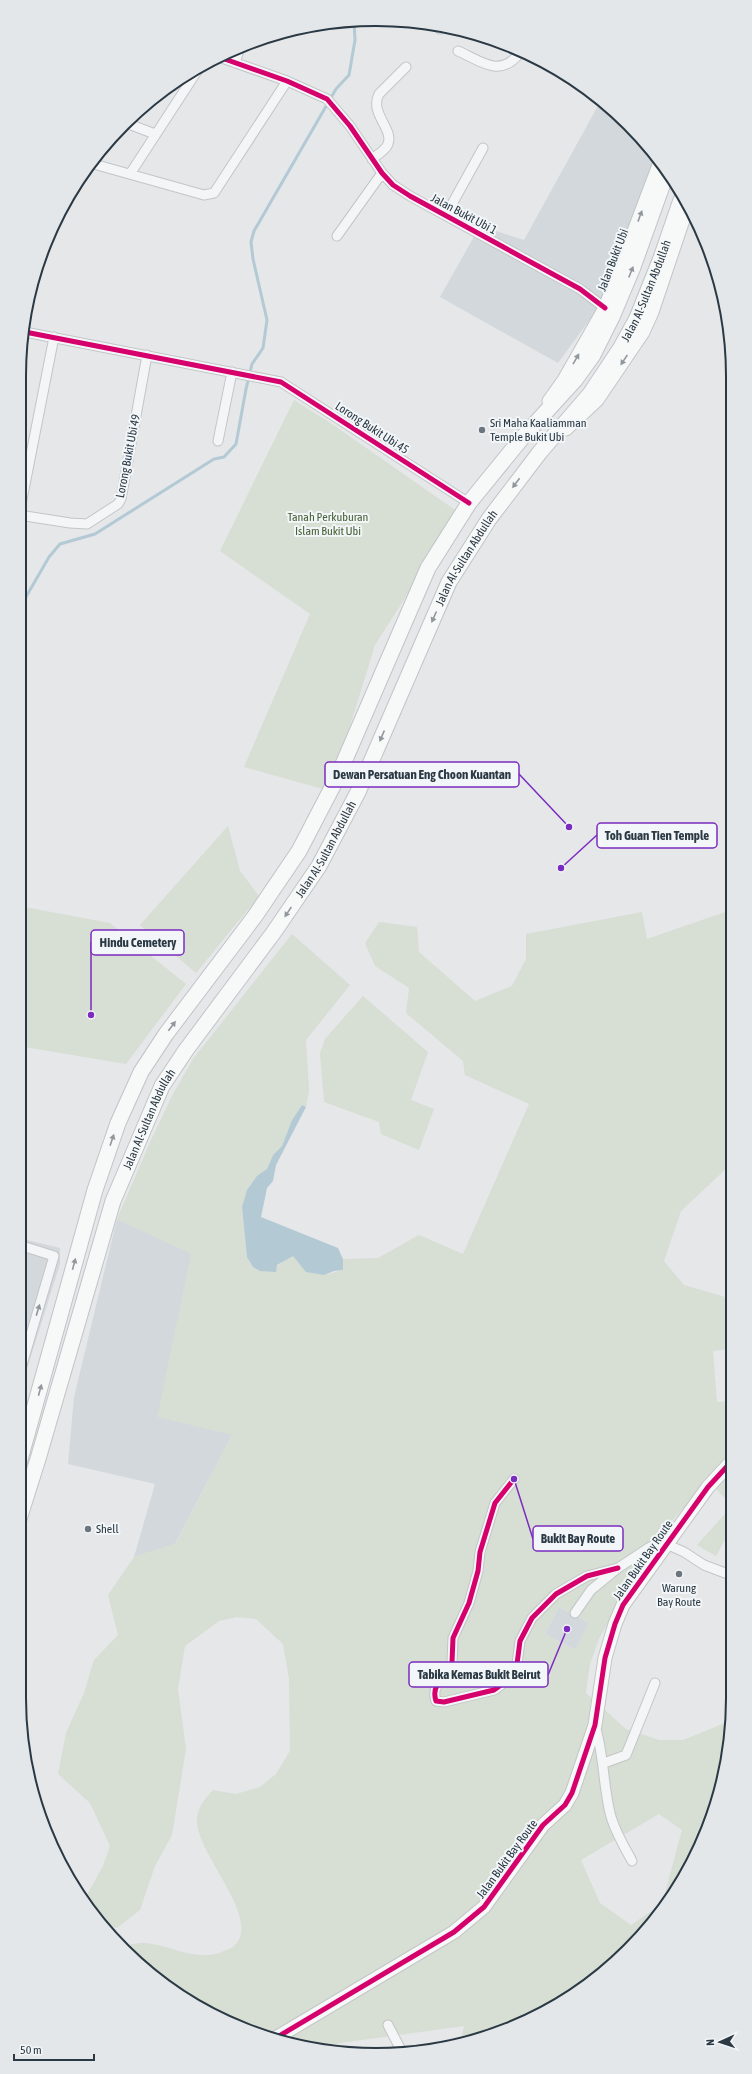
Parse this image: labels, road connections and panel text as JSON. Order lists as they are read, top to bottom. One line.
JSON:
{"streets":{"main road":["Jalan Al-Sultan Abdullah"],"street":["Jalan Bukit Ubi 1","Jalan Bukit Ubi","Lorong Bukit Ubi 45","Lorong Bukit Ubi 49","Jalan Bukit Bay Route"]},"crossings":[["Jalan Bukit Ubi 1","Jalan Bukit Ubi"],["Jalan Bukit Ubi","Jalan Al-Sultan Abdullah"],["Jalan Al-Sultan Abdullah","Lorong Bukit Ubi 45"]],"parks":["Tanah Perkuburan Islam Bukit Ubi"],"places":["Sri Maha Kaaliamman Temple Bukit Ubi","Dewan Persatuan Eng Choon Kuantan","Toh Guan Tien Temple","Hindu Cemetery","Bukit Bay Route","Shell","Warung Bay Route","Tabika Kemas Bukit Beirut"],"scale_bar":"50 m","north":"left"}
